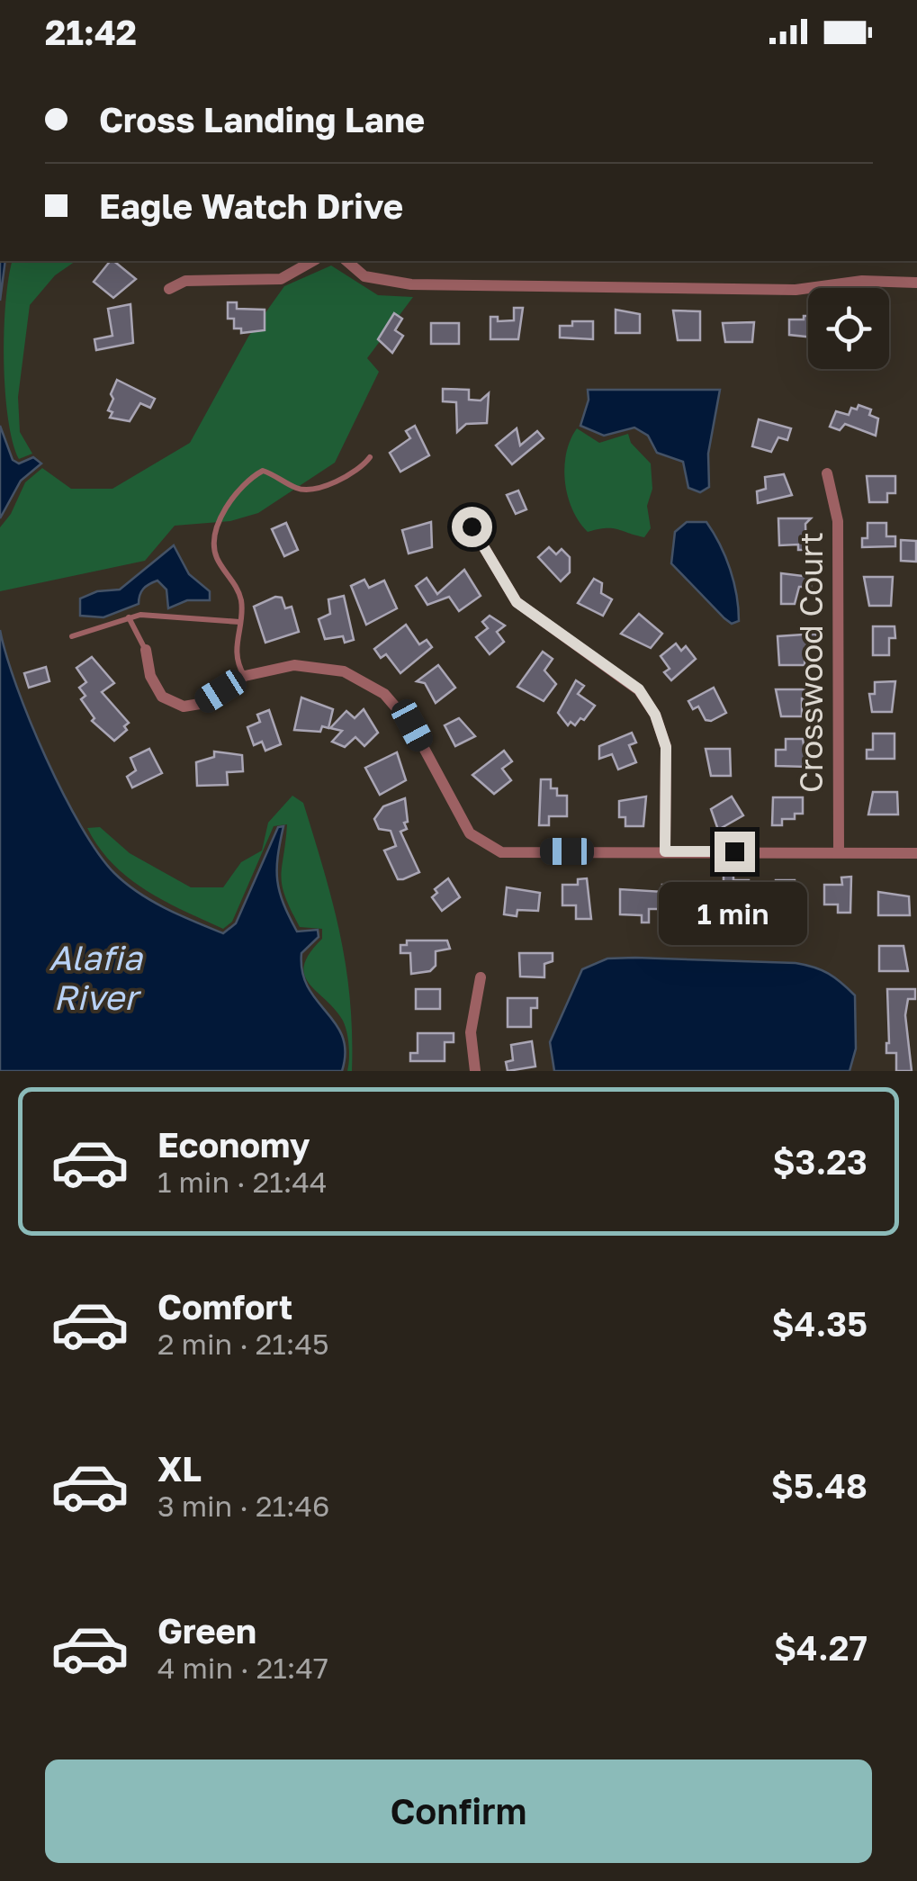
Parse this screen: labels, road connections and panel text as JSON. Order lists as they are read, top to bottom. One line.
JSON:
{"streets":{"street":["Crosswood Court"]},"water":["Alafia River"],"page":{"status":"21:42","banner":["Cross Landing Lane","Eagle Watch Drive"],"bubble":"1 min","list":[{"name":"Economy","note":"1 min · 21:44","value":"$3.23"},{"name":"Comfort","note":"2 min · 21:45","value":"$4.35"},{"name":"XL","note":"3 min · 21:46","value":"$5.48"},{"name":"Green","note":"4 min · 21:47","value":"$4.27"}],"buttons":"Confirm"}}
